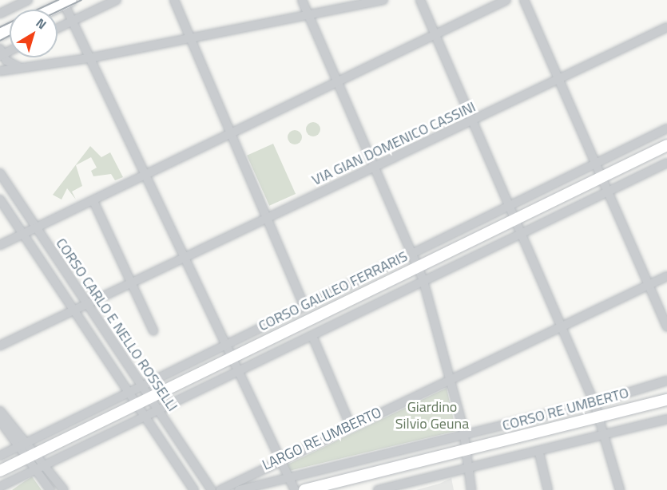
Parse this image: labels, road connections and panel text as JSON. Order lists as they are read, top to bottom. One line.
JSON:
{"streets":{"main road":["CORSO GALILEO FERRARIS","CORSO RE UMBERTO"],"street":["VIA GIAN DOMENICO CASSINI","CORSO CARLO E NELLO ROSSELLI","LARGO RE UMBERTO"]},"crossings":[["VIA GIAN DOMENICO CASSINI","CORSO CARLO E NELLO ROSSELLI"],["CORSO GALILEO FERRARIS","CORSO CARLO E NELLO ROSSELLI"],["CORSO RE UMBERTO","LARGO RE UMBERTO"]],"parks":["Giardino Silvio Geuna"],"north":"top right"}
